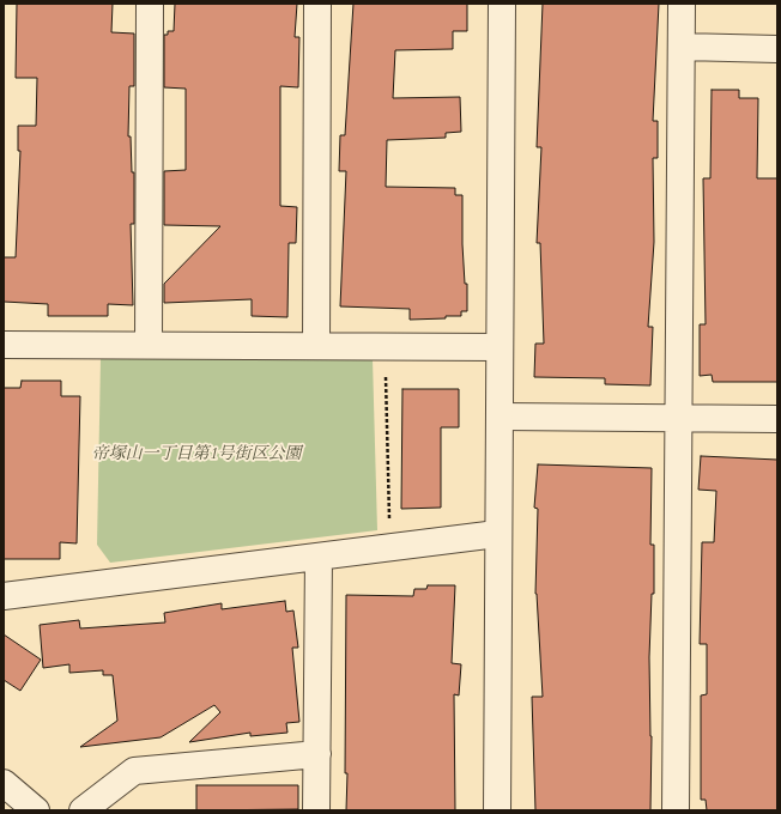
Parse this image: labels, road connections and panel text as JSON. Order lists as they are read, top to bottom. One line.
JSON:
{"parks":["帝塚山一丁目第1号街区公園"]}
